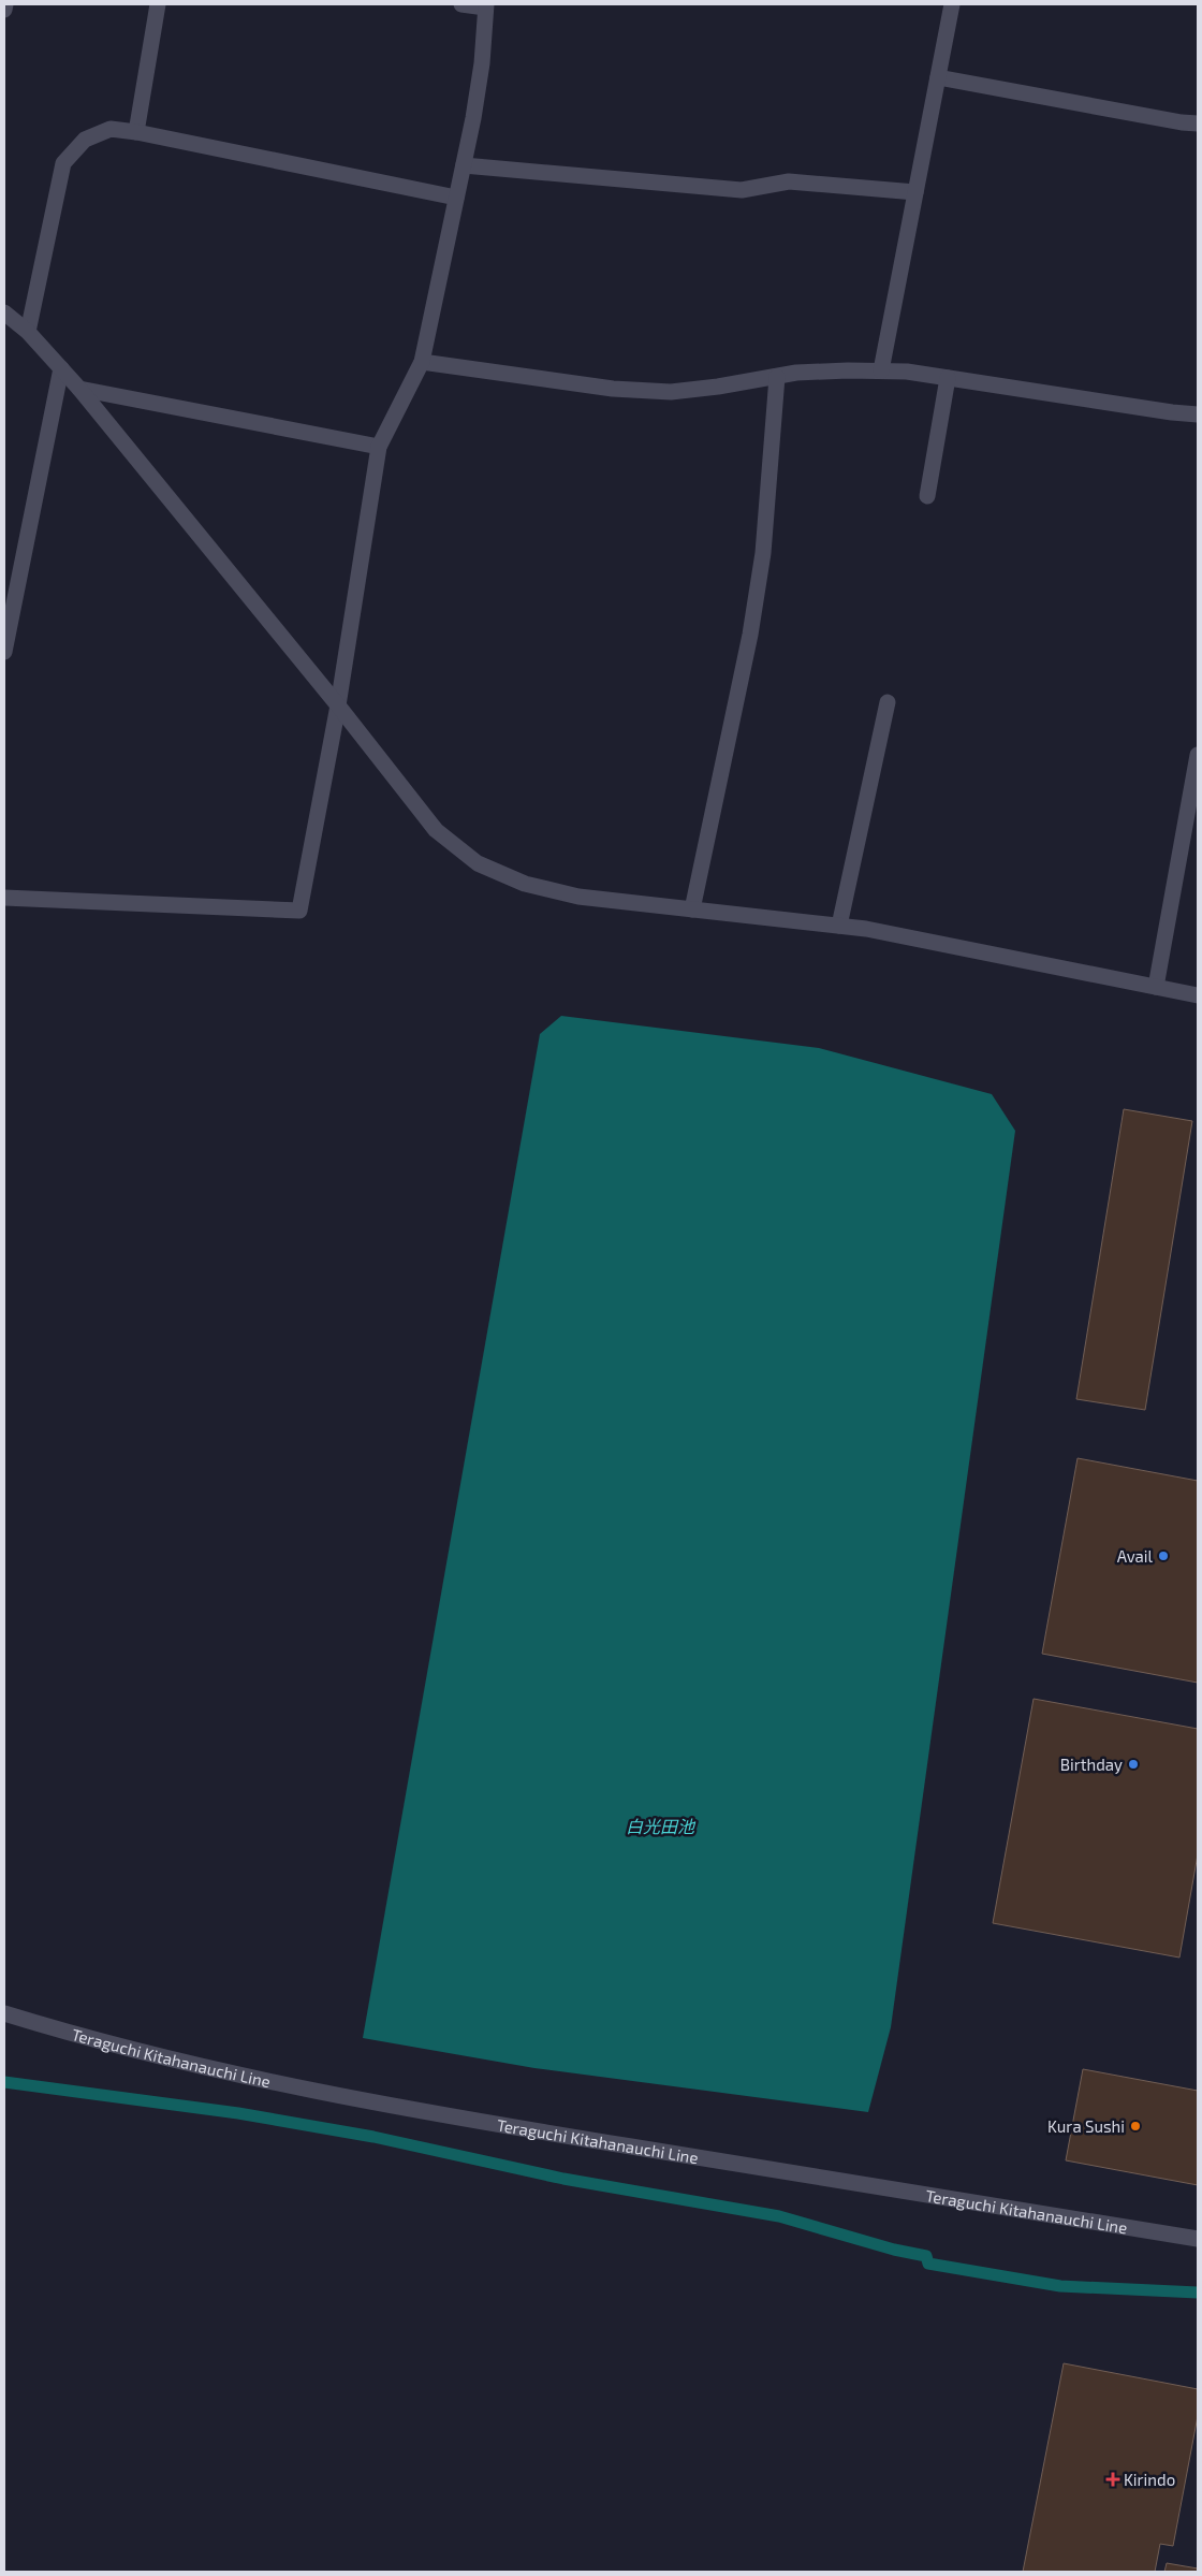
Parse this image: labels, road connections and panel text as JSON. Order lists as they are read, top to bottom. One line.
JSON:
{"streets":{"street":["Teraguchi Kitahanauchi Line"]},"water":["白光田池"],"places":{"other":["Avail","Birthday","Kura Sushi"],"health":["Kirindo"]}}
